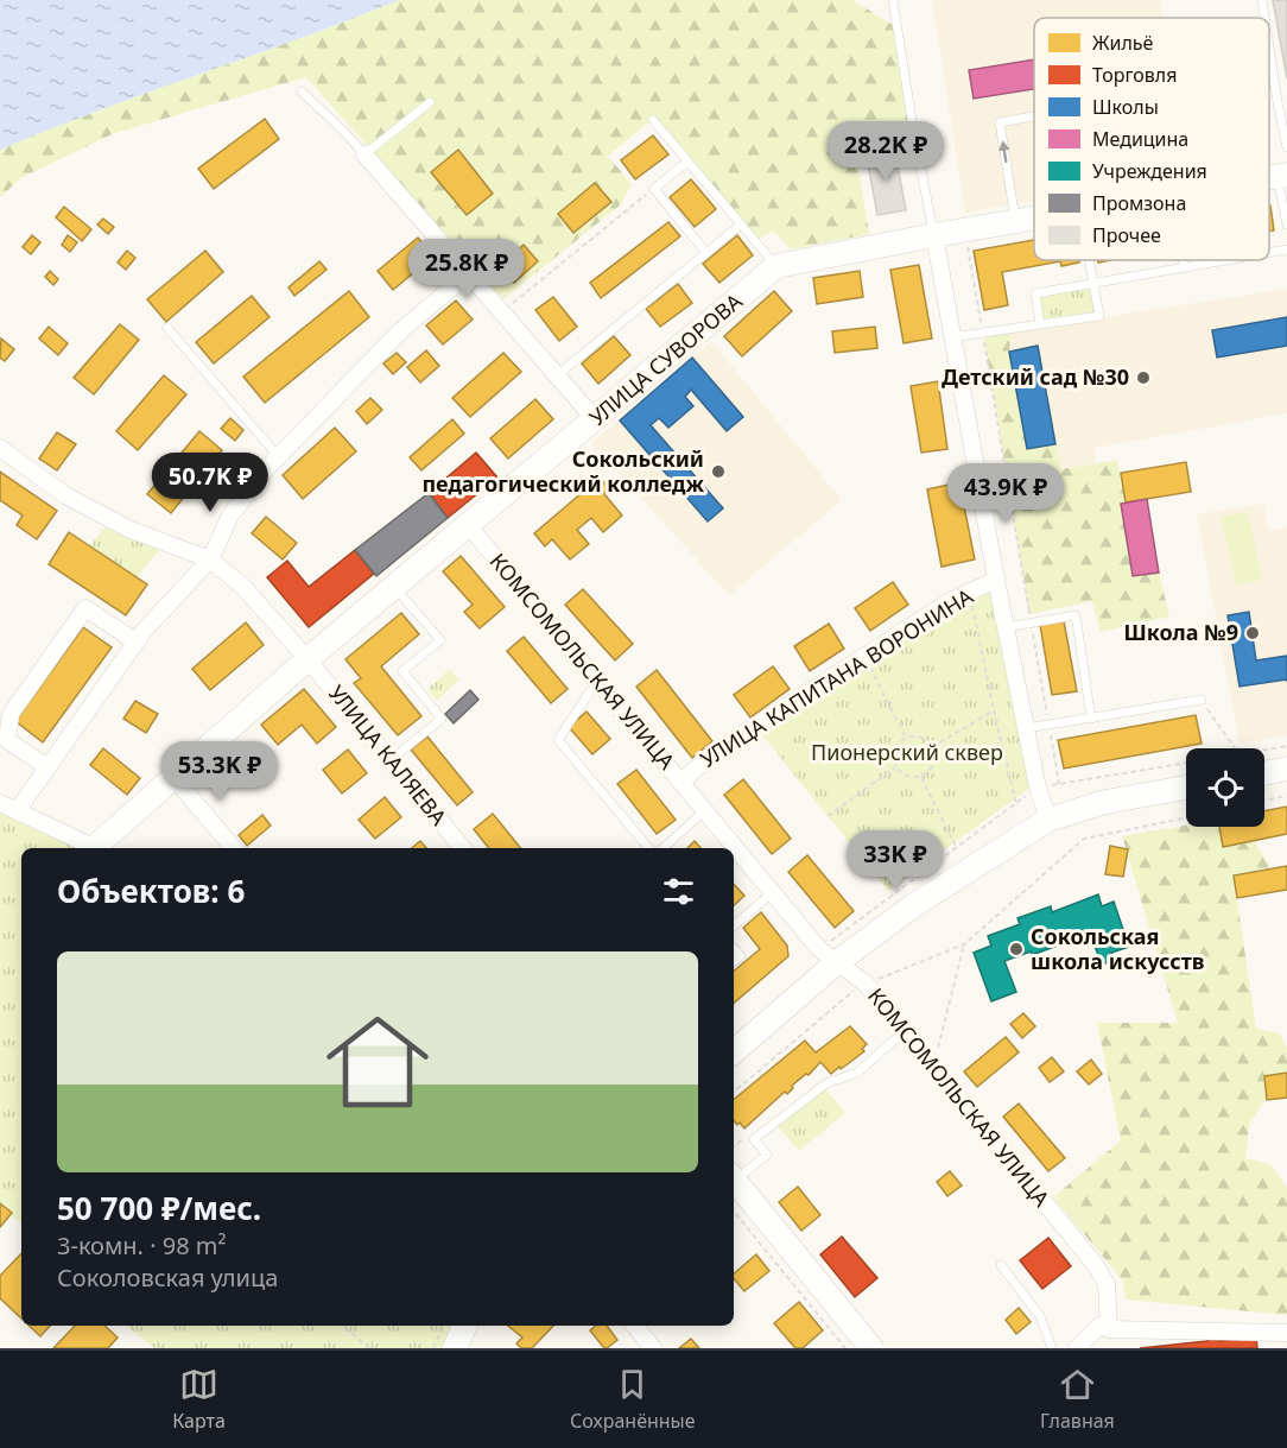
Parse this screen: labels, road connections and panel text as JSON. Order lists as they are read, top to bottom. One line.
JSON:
{"streets":{"street":["УЛИЦА СУВОРОВА","КОМСОМОЛЬСКАЯ УЛИЦА","УЛИЦА КАПИТАНА ВОРОНИНА","УЛИЦА КАЛЯЕВА"]},"crossings":[["УЛИЦА СУВОРОВА","КОМСОМОЛЬСКАЯ УЛИЦА"],["УЛИЦА СУВОРОВА","УЛИЦА КАПИТАНА ВОРОНИНА"],["УЛИЦА СУВОРОВА","УЛИЦА КАЛЯЕВА"],["КОМСОМОЛЬСКАЯ УЛИЦА","УЛИЦА КАПИТАНА ВОРОНИНА"]],"parks":["Пионерский сквер"],"places":["Детский сад №30","Сокольский педагогический колледж","Школа №9","Сокольская школа искусств"],"legend":["Жильё","Торговля","Школы","Медицина","Учреждения","Промзона","Прочее"],"page":{"price":["28.2K ₽","25.8K ₽","50.7K ₽","43.9K ₽","53.3K ₽","33K ₽"],"heading":"Объектов: 6","list":[{"name":"50 700 ₽/мес.","note":"3-комн. · 98 m² · Соколовская улица"}],"tabs":["Карта","Сохранённые","Главная"]}}
